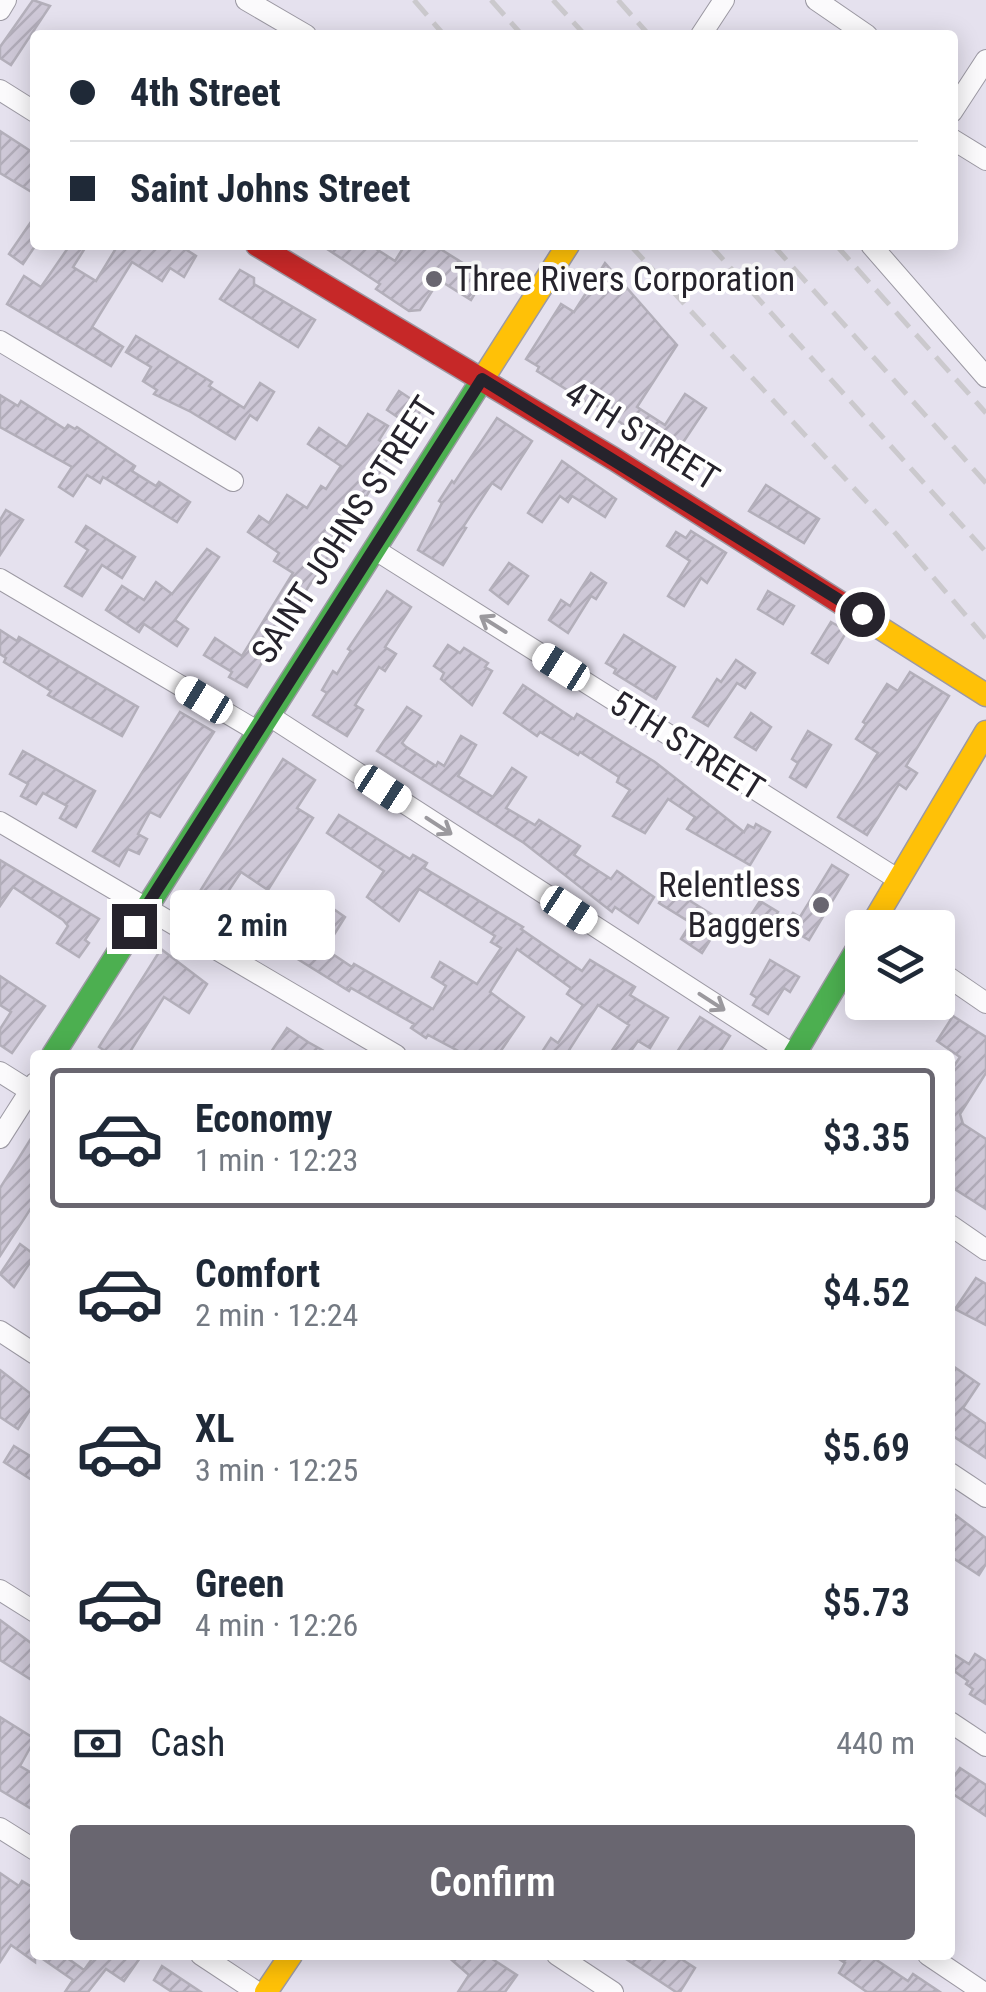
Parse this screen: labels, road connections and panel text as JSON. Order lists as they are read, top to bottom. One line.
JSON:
{"streets":{"street":["4TH STREET","SAINT JOHNS STREET","5TH STREET"]},"crossings":[["4TH STREET","SAINT JOHNS STREET"],["SAINT JOHNS STREET","5TH STREET"]],"one_way":["5TH STREET"],"places":["Three Rivers Corporation","Relentless Baggers"],"page":{"banner":["4th Street","Saint Johns Street"],"bubble":"2 min","list":[{"name":"Economy","note":"1 min · 12:23","value":"$3.35"},{"name":"Comfort","note":"2 min · 12:24","value":"$4.52"},{"name":"XL","note":"3 min · 12:25","value":"$5.69"},{"name":"Green","note":"4 min · 12:26","value":"$5.73"}],"pay":["Cash","440 m"],"buttons":"Confirm"}}
